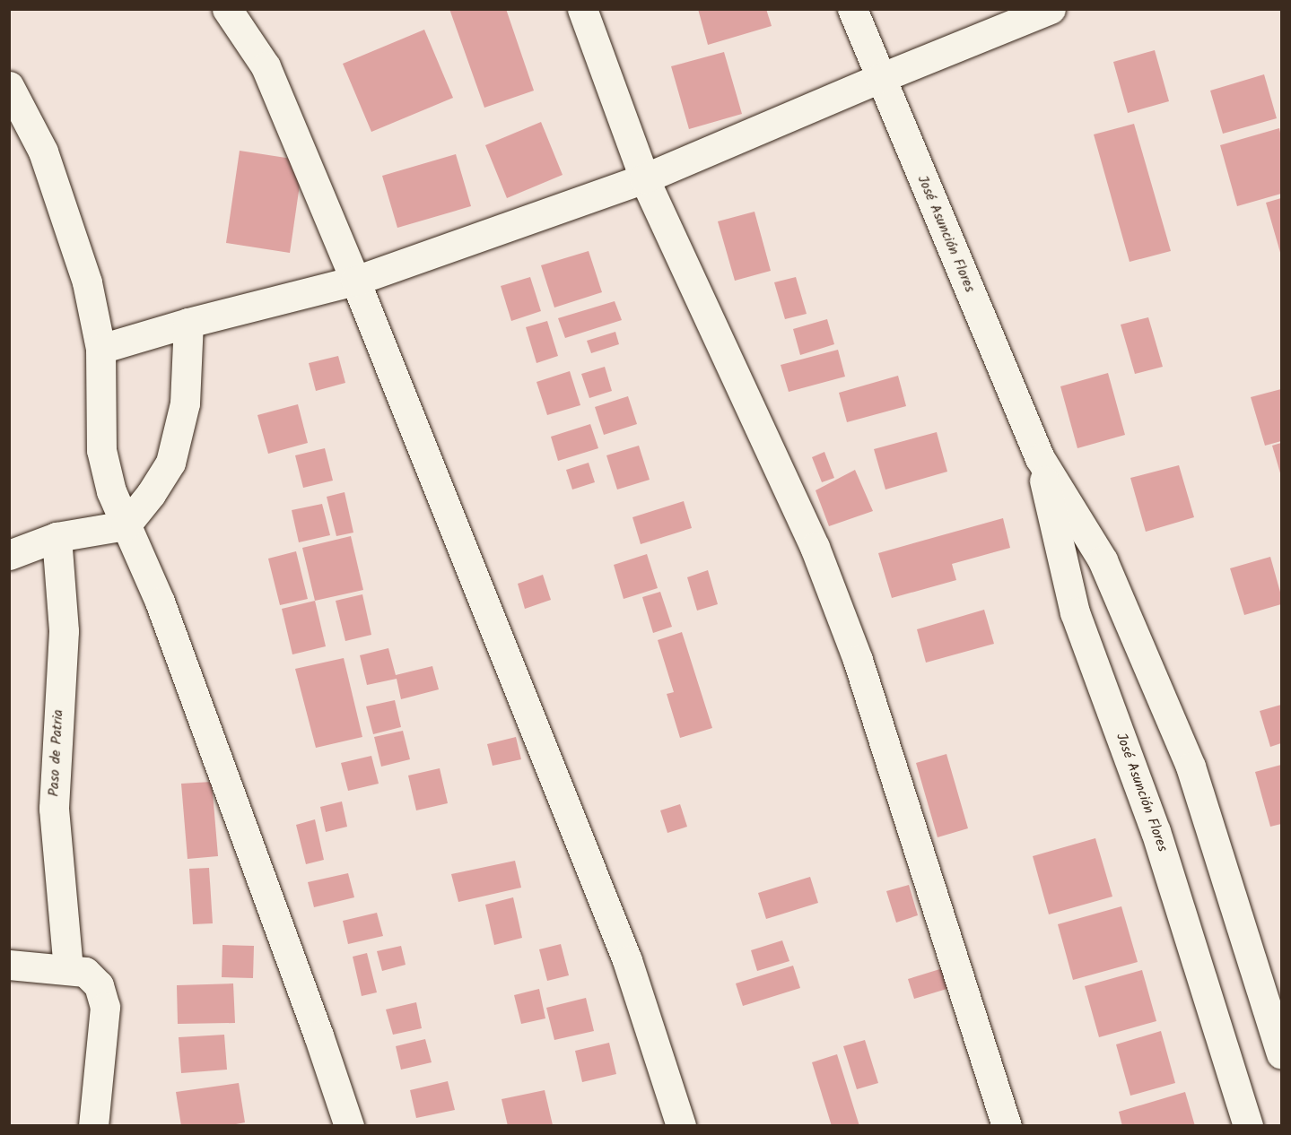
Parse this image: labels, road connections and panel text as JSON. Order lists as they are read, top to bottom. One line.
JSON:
{"streets":{"street":["José Asunción Flores","Paso de Patria"]}}
